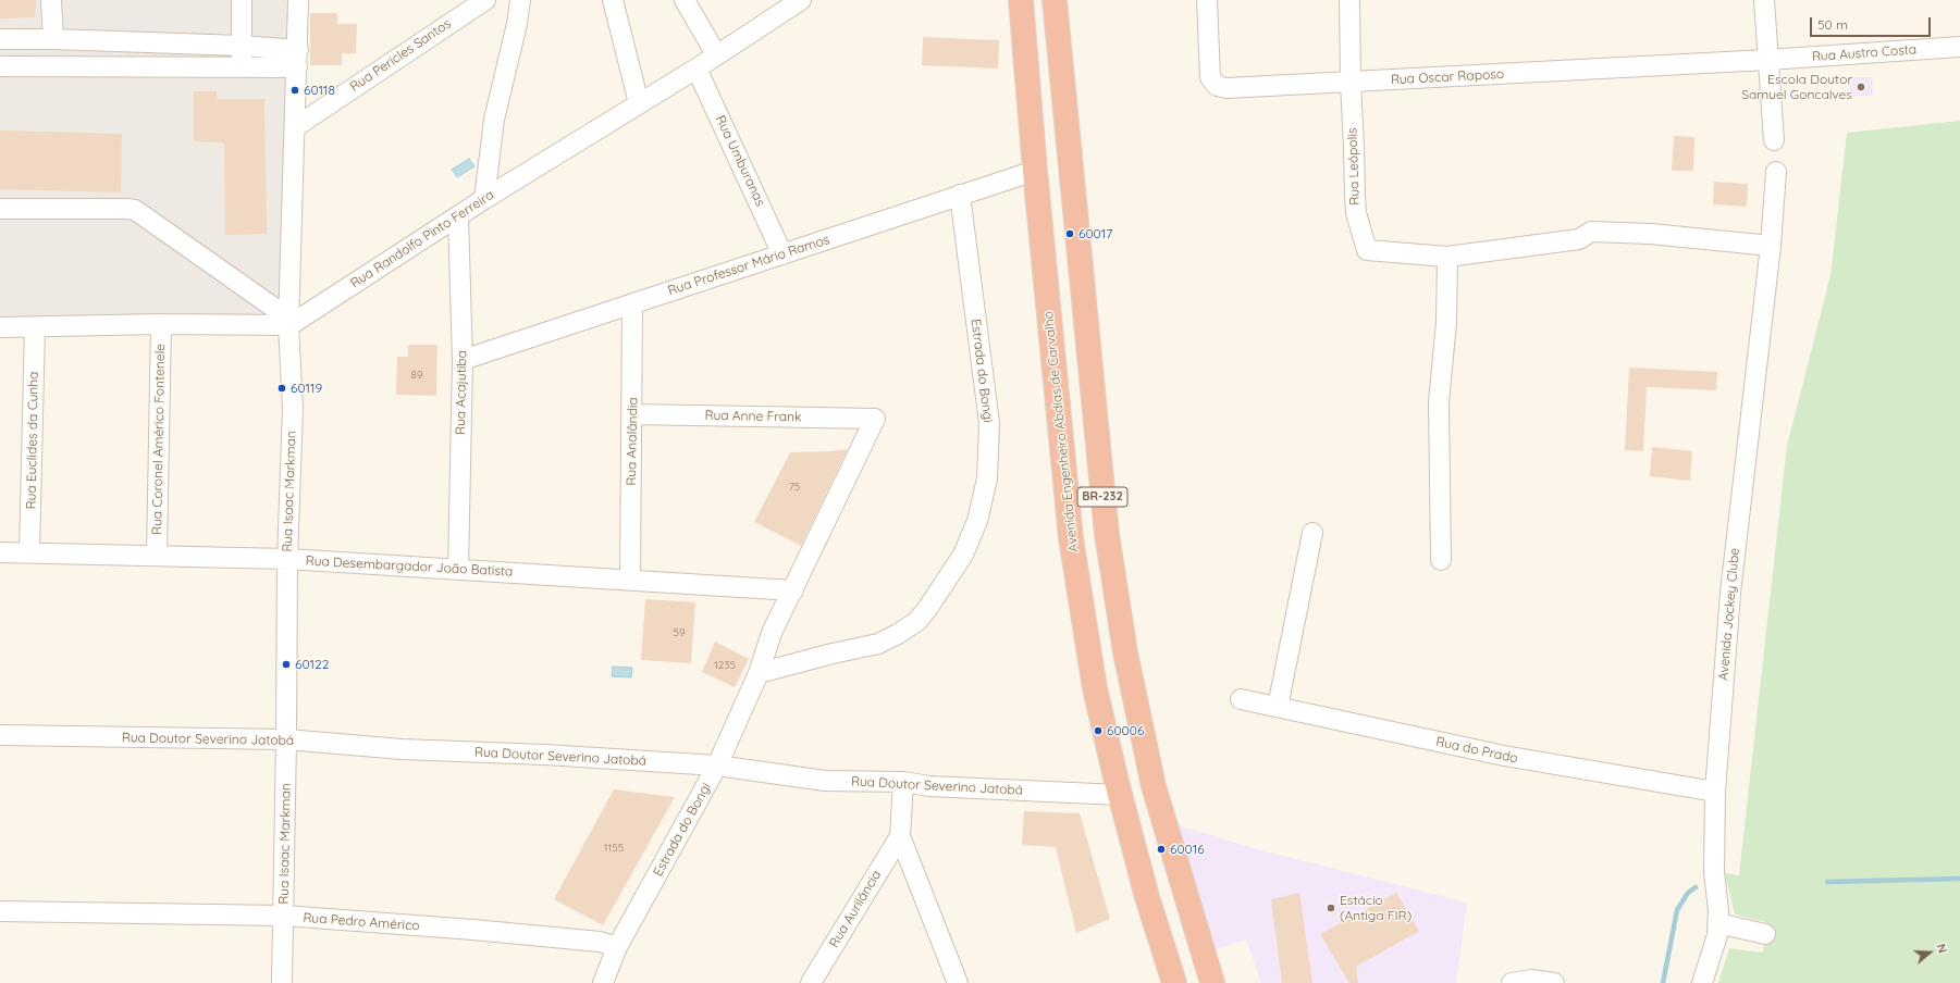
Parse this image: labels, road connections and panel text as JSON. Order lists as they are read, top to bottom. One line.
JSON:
{"streets":{"highway":["Avenida Engenheiro Abdias de Carvalho","BR-232"],"street":["Rua Austro Costa","Rua Pericles Santos","Rua Oscar Raposo","Rua Umburanas","Rua Leópolis","Rua Randolfo Pinto Ferreira","Rua Professor Mário Ramos","Estrada do Bongi","Rua Acajutiba","Rua Anne Frank","Rua Coronel Américo Fontenele","Rua Euclides da Cunha","Rua Analândia","Rua Isaac Markman","Rua Desembargador João Batista","Avenida Jockey Clube","Rua Doutor Severino Jatobá","Rua do Prado","Rua Aurilância","Rua Pedro Américo"]},"crossings":[["Rua Austro Costa","Rua Oscar Raposo"],["Rua Pericles Santos","Rua Isaac Markman"],["Rua Oscar Raposo","Rua Leópolis"],["Rua Umburanas","Rua Randolfo Pinto Ferreira"],["Rua Umburanas","Rua Professor Mário Ramos"],["Rua Randolfo Pinto Ferreira","Rua Acajutiba"],["Rua Randolfo Pinto Ferreira","Rua Isaac Markman"],["Rua Professor Mário Ramos","Estrada do Bongi"],["Rua Professor Mário Ramos","Rua Acajutiba"],["Rua Professor Mário Ramos","Avenida Engenheiro Abdias de Carvalho"],["Rua Professor Mário Ramos","Rua Analândia"],["Estrada do Bongi","Rua Anne Frank"],["Estrada do Bongi","Rua Desembargador João Batista"],["Estrada do Bongi","Rua Doutor Severino Jatobá"],["Estrada do Bongi","Rua Pedro Américo"],["Rua Acajutiba","Rua Desembargador João Batista"],["Rua Anne Frank","Rua Analândia"],["Avenida Engenheiro Abdias de Carvalho","Rua Doutor Severino Jatobá"],["Rua Coronel Américo Fontenele","Rua Desembargador João Batista"],["Rua Euclides da Cunha","Rua Desembargador João Batista"],["Rua Analândia","Rua Desembargador João Batista"],["Rua Isaac Markman","Rua Desembargador João Batista"],["Rua Isaac Markman","Rua Doutor Severino Jatobá"],["Rua Isaac Markman","Rua Pedro Américo"],["Avenida Jockey Clube","Rua do Prado"]],"places":["Escola Doutor Samuel Goncalves","60118","60017","60119","60122","60006","60016","Estácio (Antiga FIR)"],"house_numbers":["89","75","59","1235","1155"],"scale_bar":"50 m","north":"right"}
